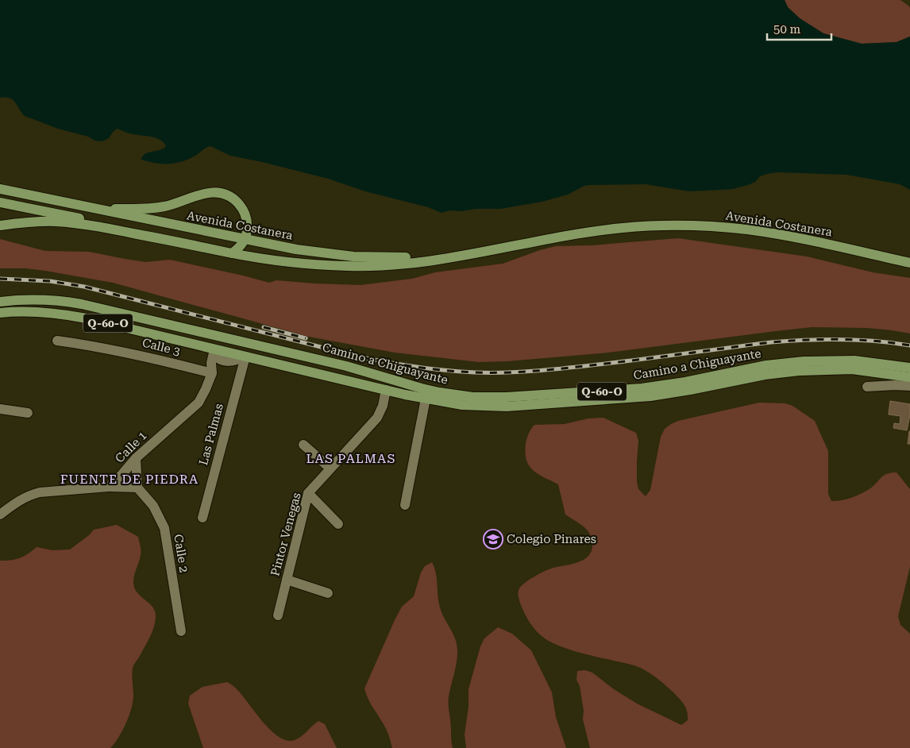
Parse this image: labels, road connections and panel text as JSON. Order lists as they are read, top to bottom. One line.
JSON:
{"streets":{"main road":["Avenida Costanera","Q-60-O","Camino a Chiguayante"],"street":["Calle 3","Las Palmas","Calle 1","Pintor Venegas","Calle 2"]},"crossings":[["Calle 3","Calle 1"],["Camino a Chiguayante","Las Palmas"],["Camino a Chiguayante","Calle 1"],["Camino a Chiguayante","Pintor Venegas"]],"districts":["LAS PALMAS","FUENTE DE PIEDRA"],"places":{"school or university":["Colegio Pinares"]},"scale_bar":"50 m"}
